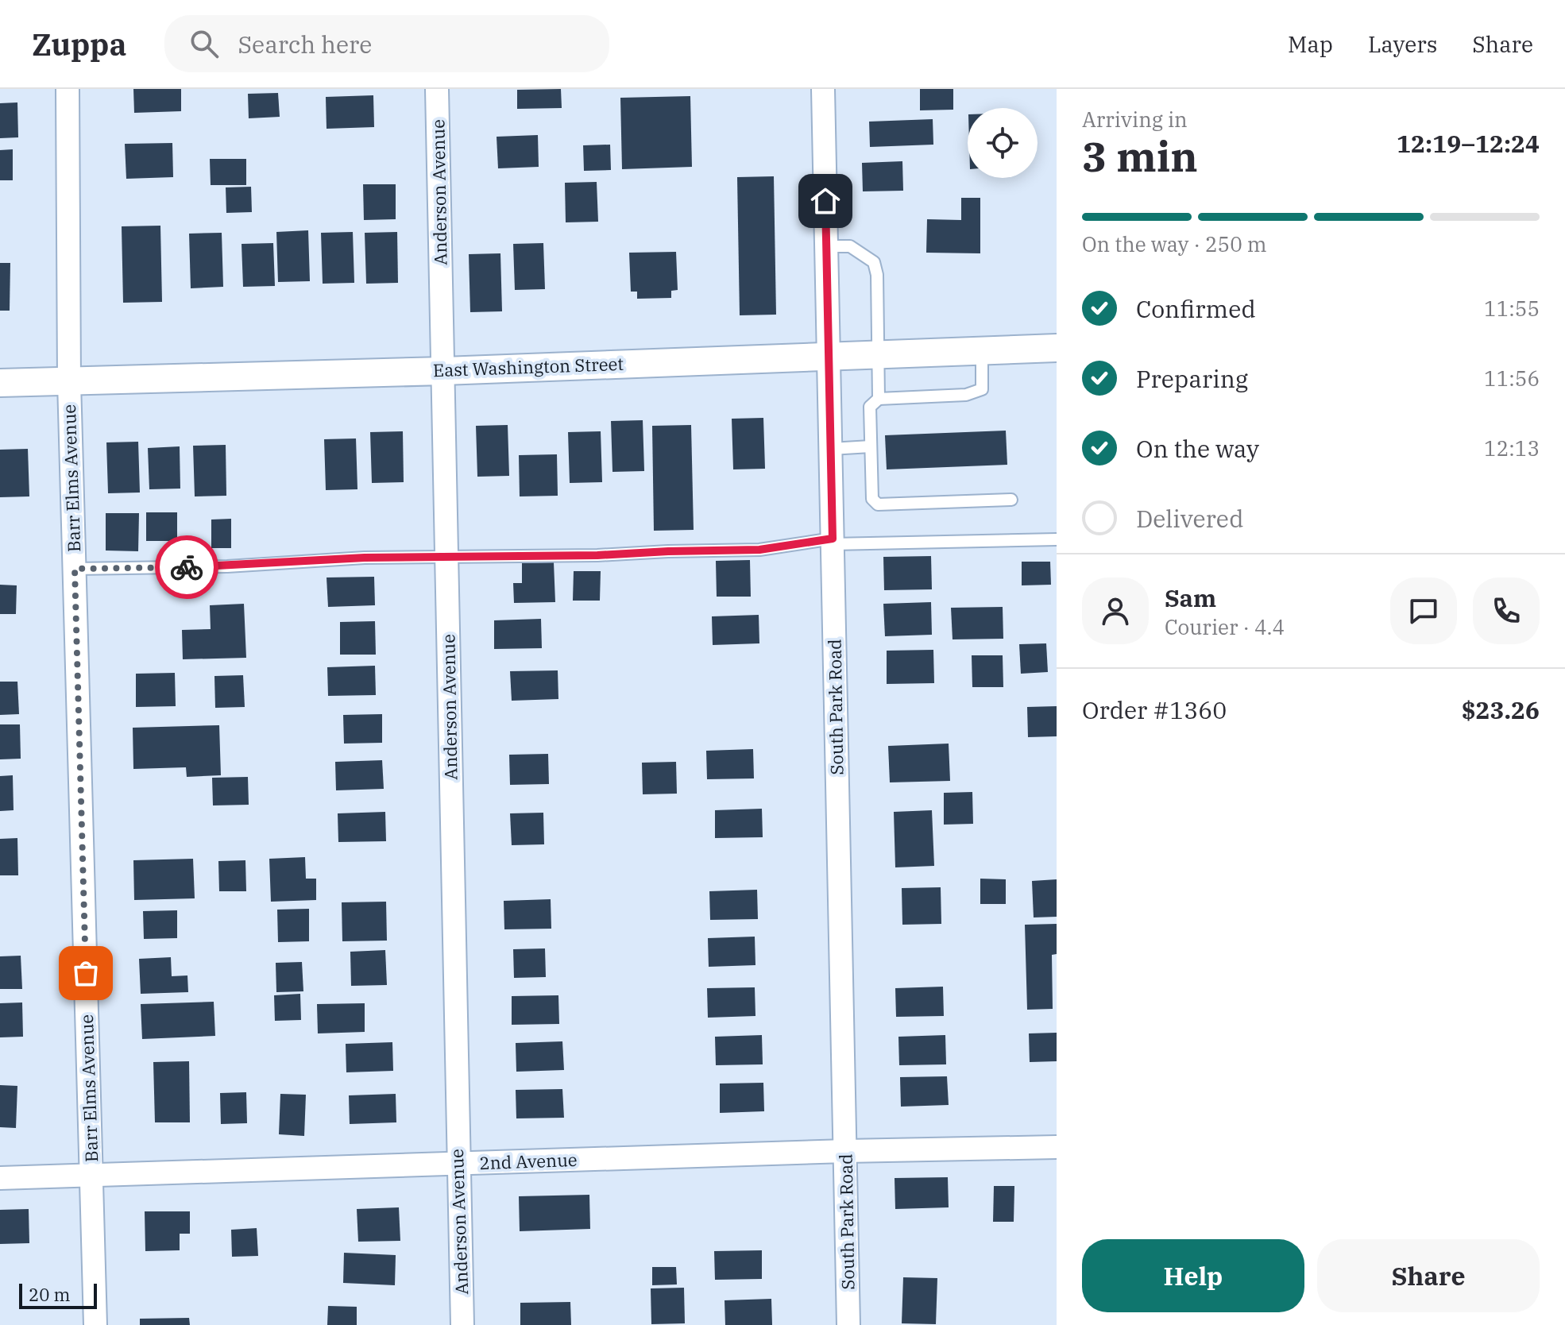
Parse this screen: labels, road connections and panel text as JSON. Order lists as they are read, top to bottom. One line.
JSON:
{"streets":{"street":["Anderson Avenue","East Washington Street","Barr Elms Avenue","South Park Road","2nd Avenue"]},"crossings":[["Anderson Avenue","East Washington Street"],["Anderson Avenue","2nd Avenue"],["East Washington Street","Barr Elms Avenue"],["East Washington Street","South Park Road"],["Barr Elms Avenue","2nd Avenue"],["South Park Road","2nd Avenue"]],"scale_bar":"20 m","page":{"header":"Zuppa","search":"Search here","nav":["Map","Layers","Share"],"heading":["3 min","Arriving in","12:19–12:24"],"panel":["Sam","Courier · 4.4","Order #1360","$23.26"],"bar":"On the way · 250 m","list":[["Confirmed","11:55"],["Preparing","11:56"],["On the way","12:13"],"Delivered"],"buttons":["Help","Share"],"scale":"20 m"}}
